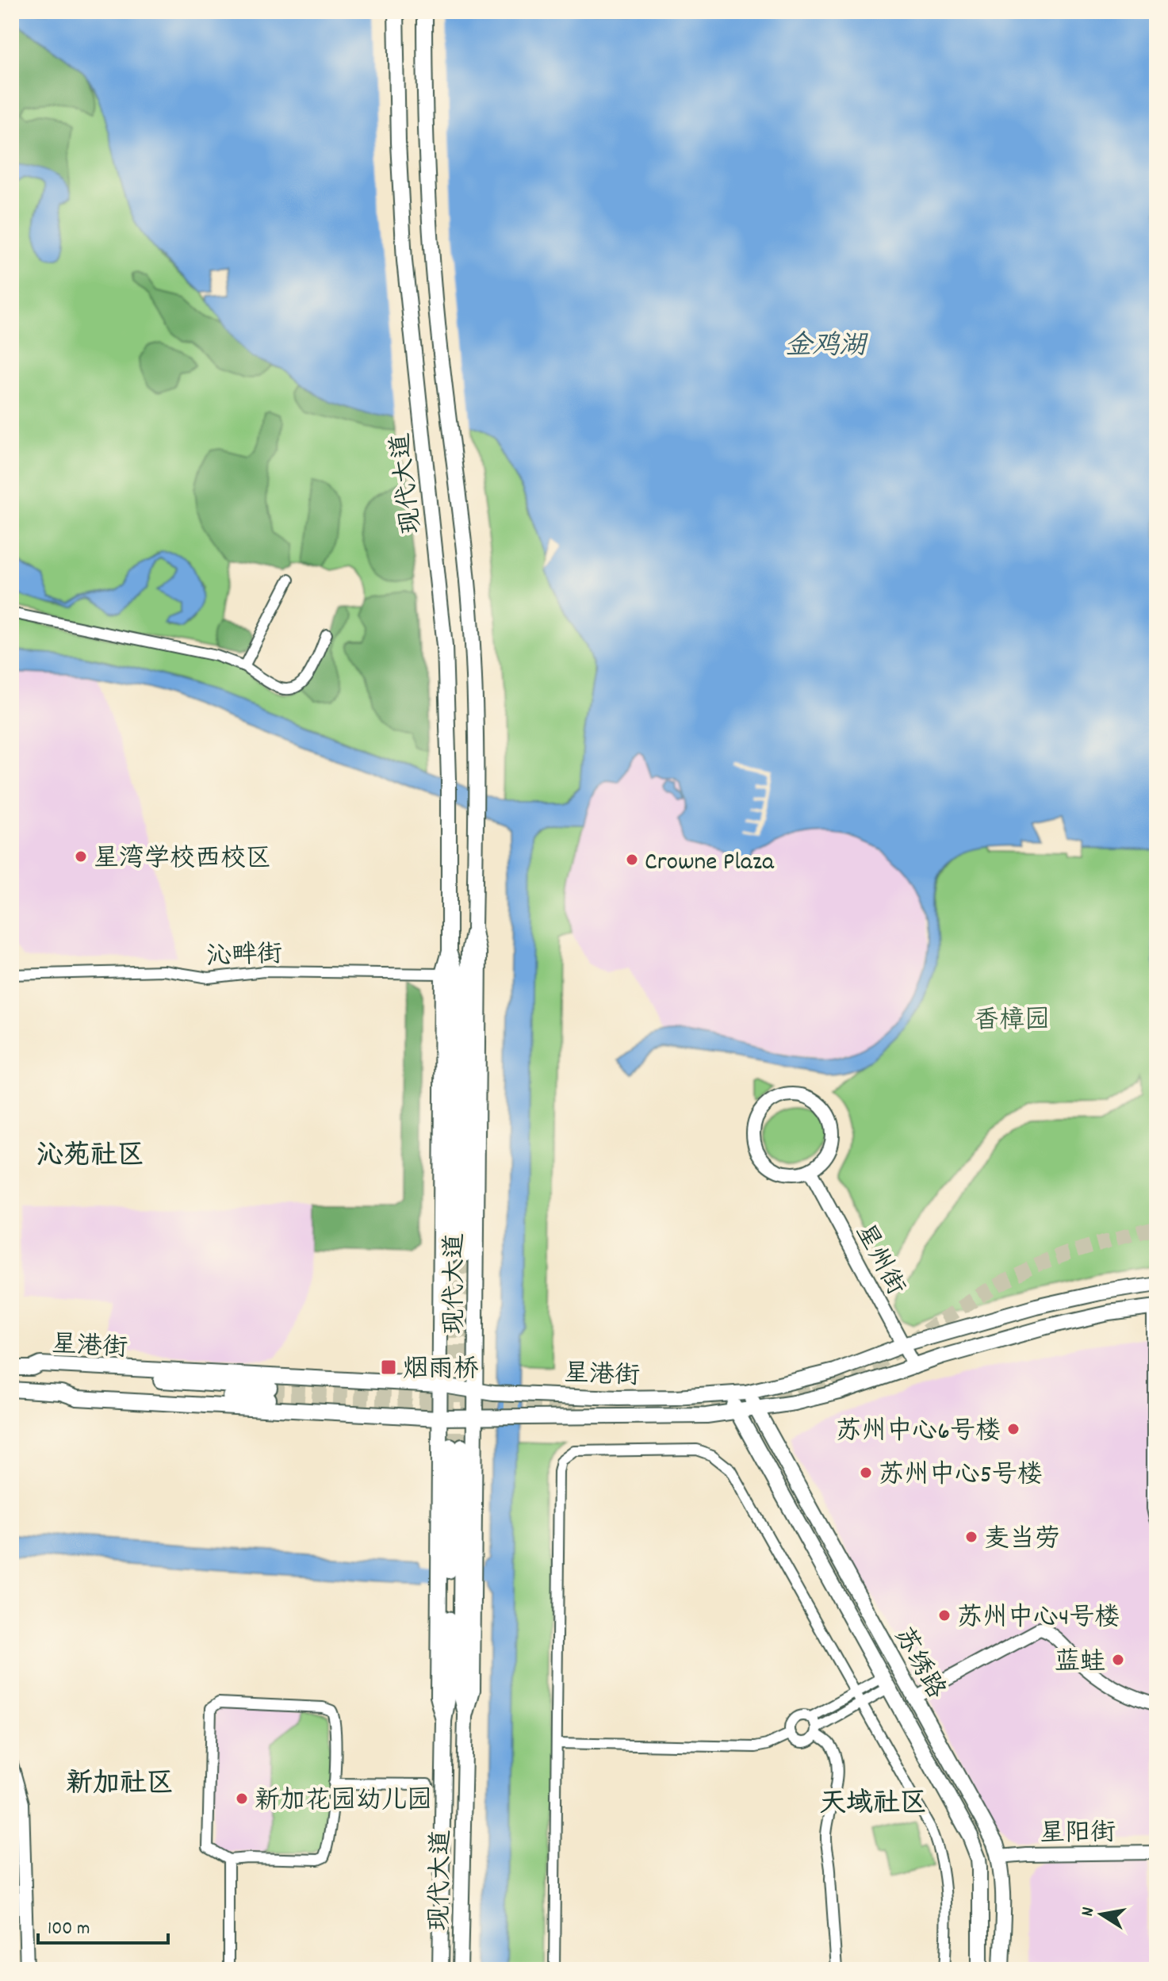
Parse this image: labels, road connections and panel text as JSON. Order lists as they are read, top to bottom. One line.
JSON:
{"streets":{"main road":["现代大道","星港街","苏绣路"],"street":["沁畔街","星州街","星阳街"]},"crossings":[["现代大道","沁畔街"],["现代大道","星港街"],["星州街","星港街"],["星港街","苏绣路"],["苏绣路","星阳街"]],"districts":["沁苑社区","新加社区","天域社区"],"water":["金鸡湖"],"parks":["香樟园"],"places":{"other":["星湾学校西校区","Crowne Plaza","苏州中心6号楼","苏州中心5号楼","麦当劳","苏州中心4号楼","蓝蛙","新加花园幼儿园"],"transit":["烟雨桥"]},"scale_bar":"100 m","north":"left"}
